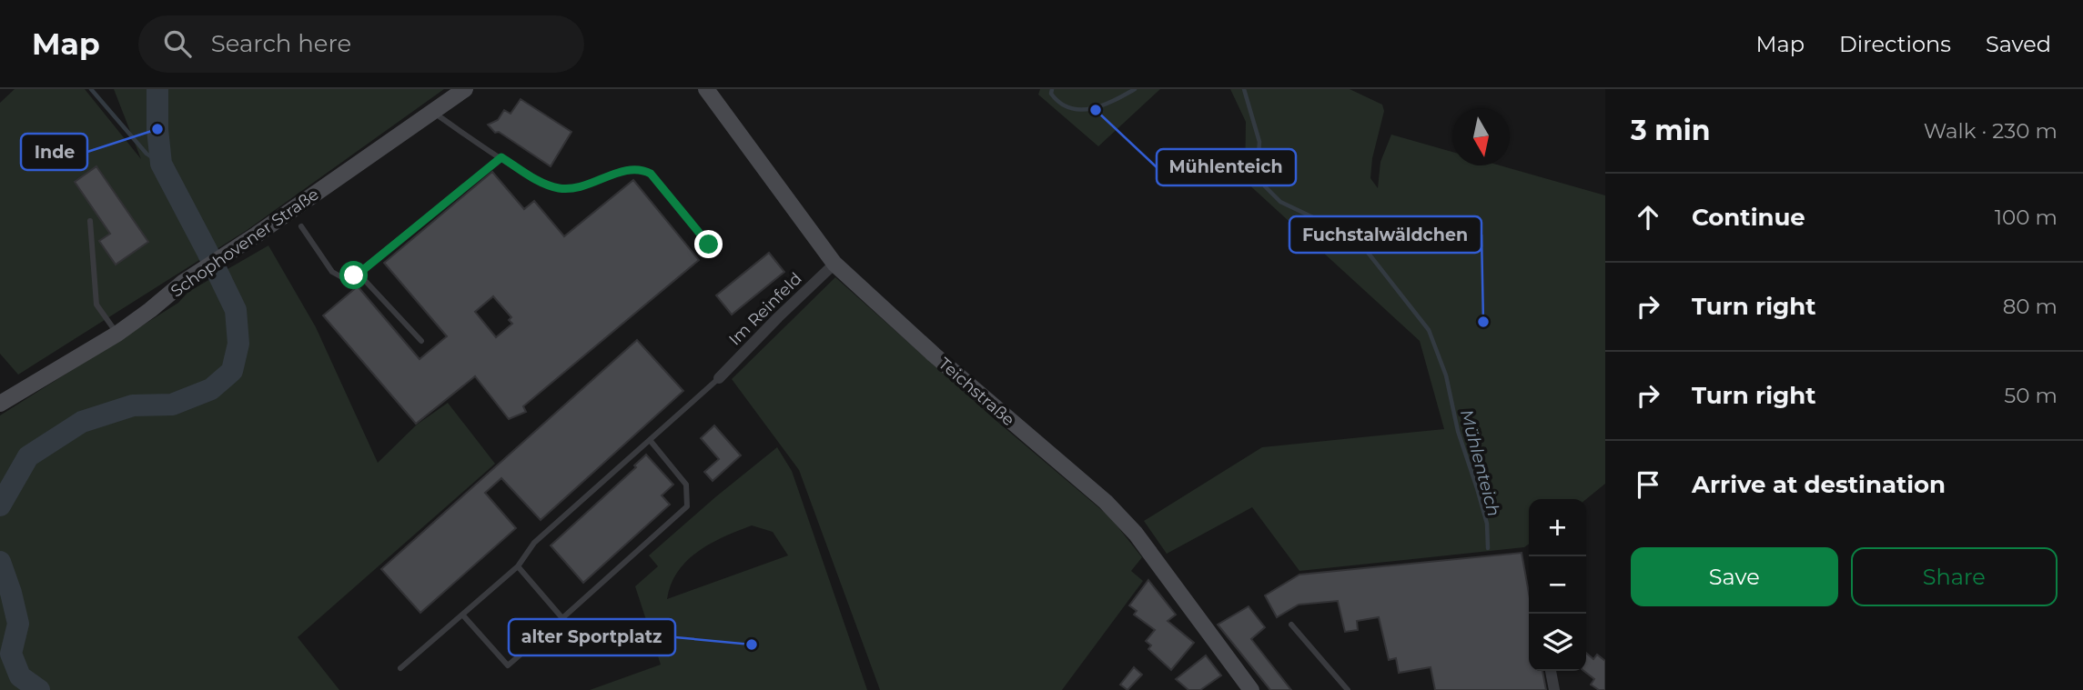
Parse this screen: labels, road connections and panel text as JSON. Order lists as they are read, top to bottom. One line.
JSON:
{"streets":{"main road":["Schophovener Straße","Teichstraße"],"street":["Im Reinfeld"]},"crossings":[["Im Reinfeld","Teichstraße"]],"water":["Mühlenteich"],"places":["Mühlenteich","Inde","Fuchstalwäldchen","alter Sportplatz"],"north":"bottom","page":{"header":"Map","search":"Search here","nav":["Map","Directions","Saved"],"heading":["3 min","Walk · 230 m"],"list":[["Continue","100 m"],["Turn right","80 m"],["Turn right","50 m"],"Arrive at destination"],"map_buttons":["+","−"],"buttons":["Save","Share"]}}
